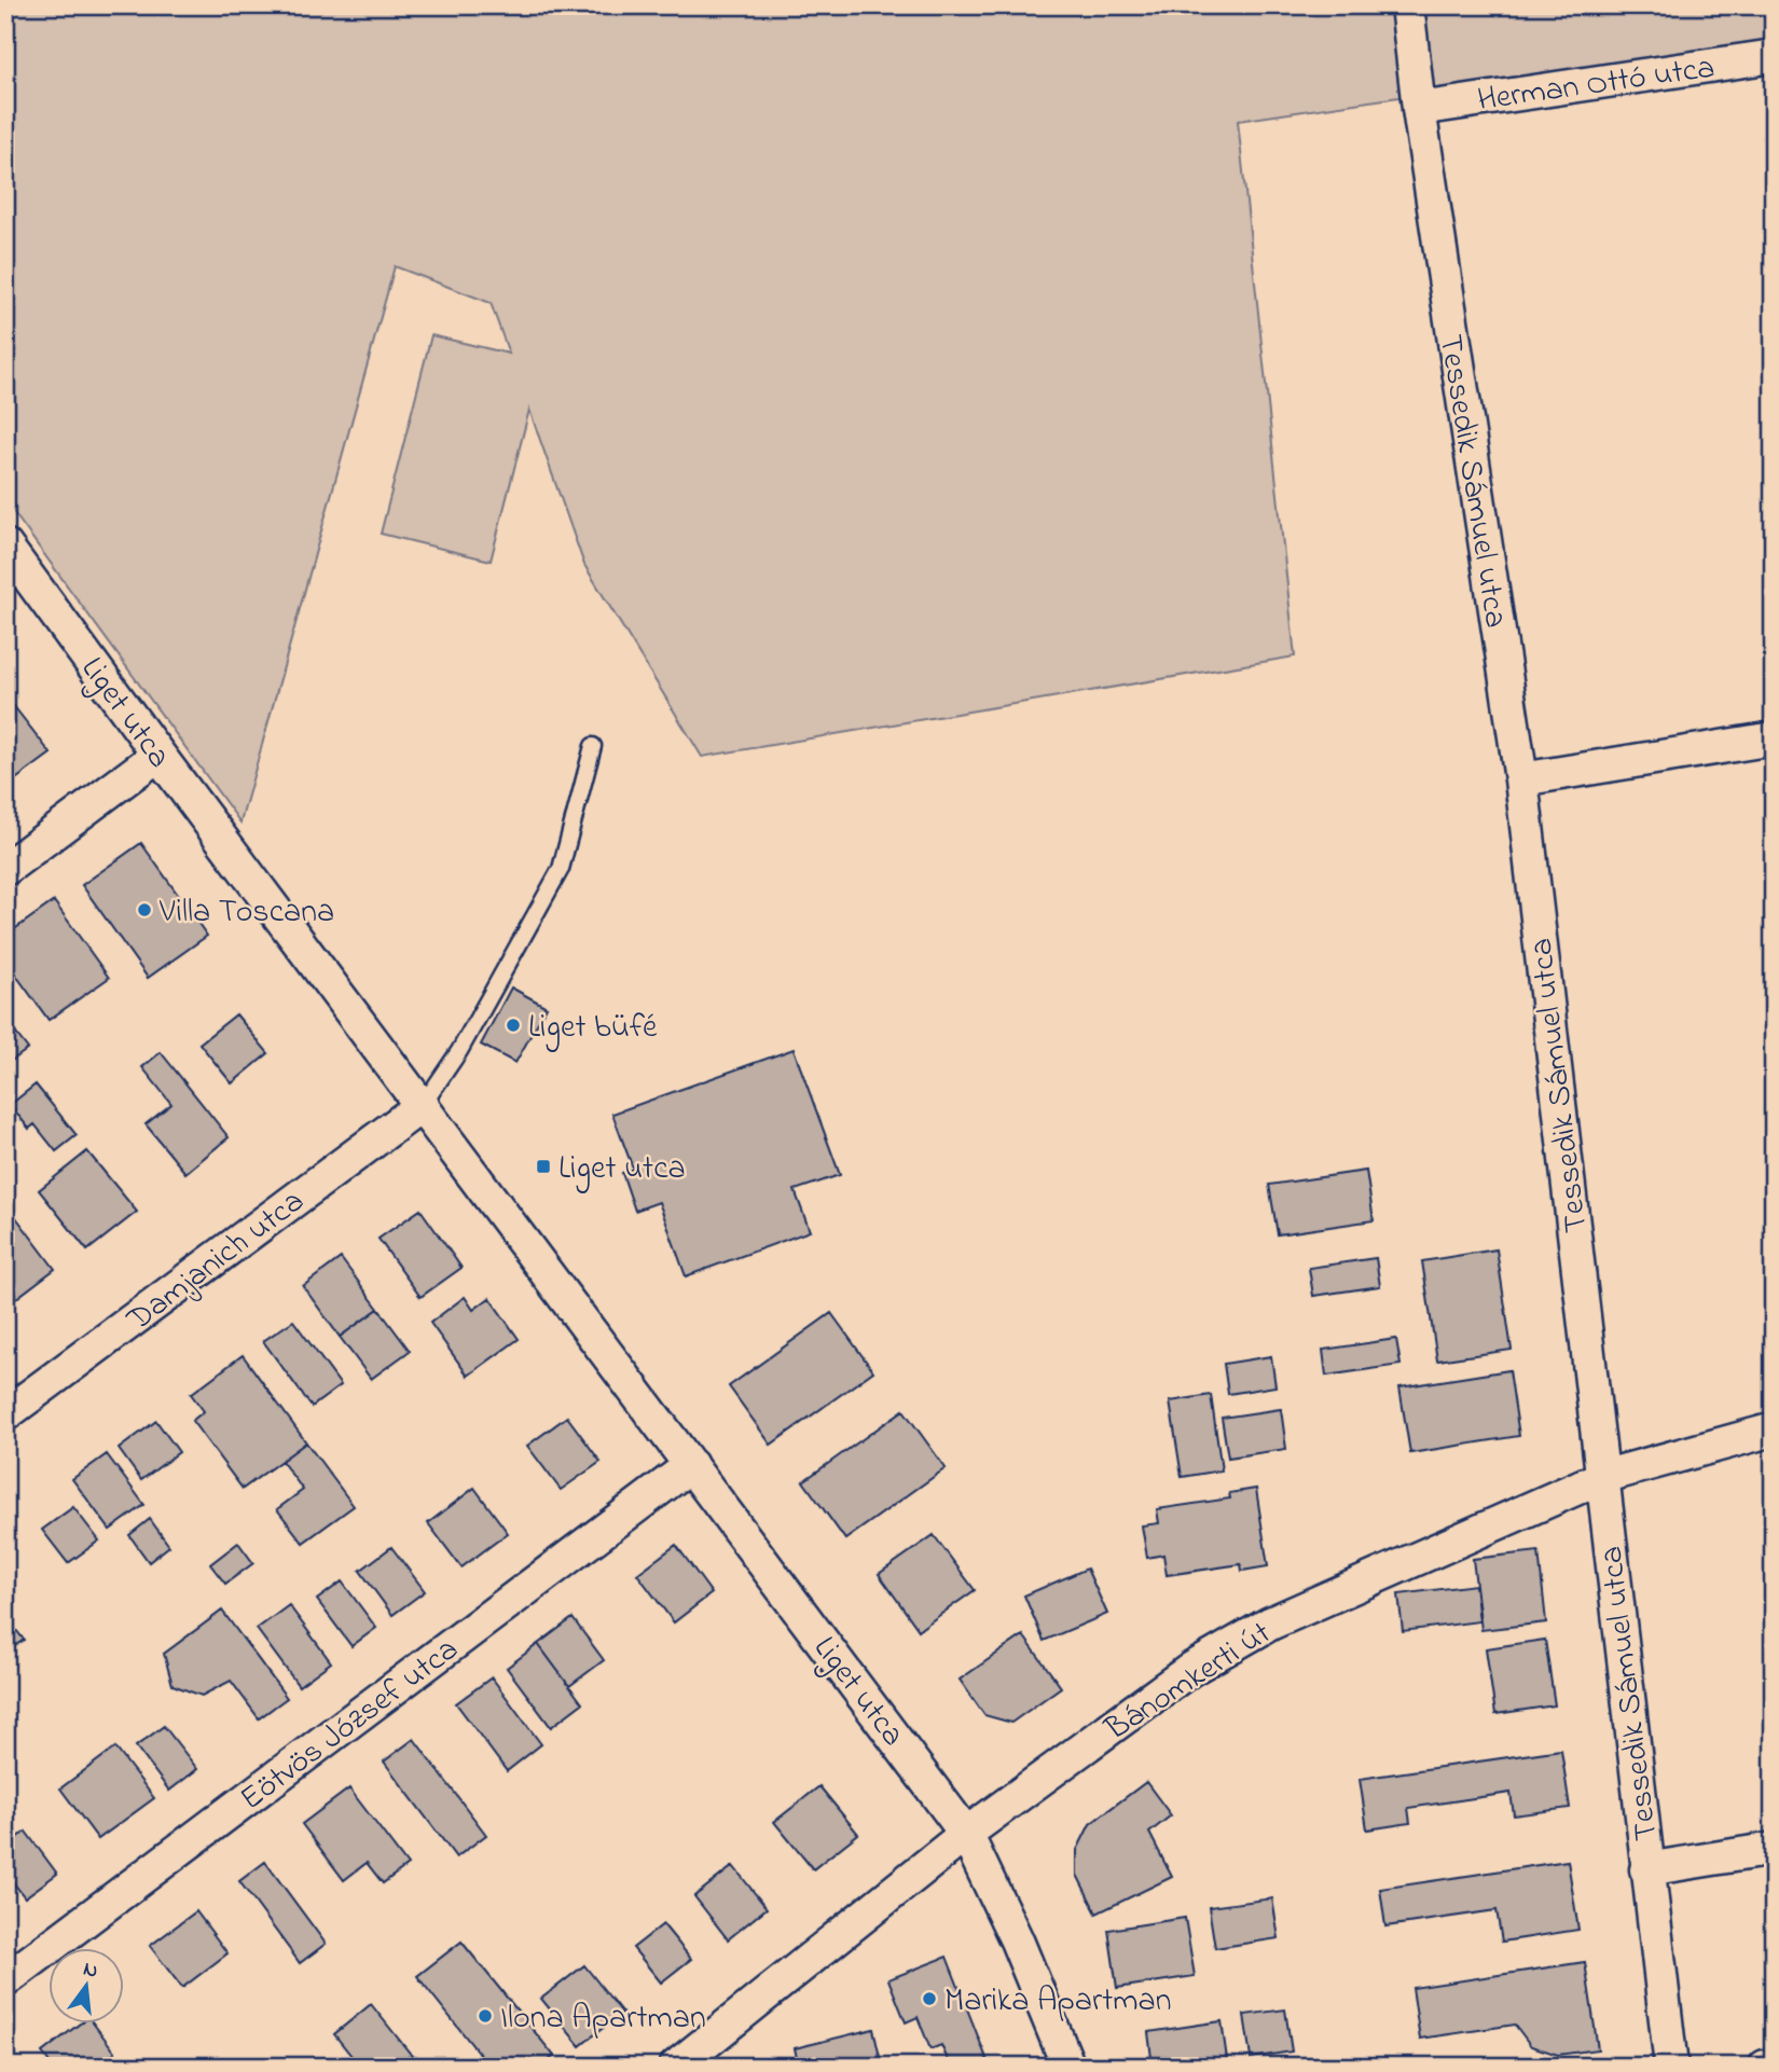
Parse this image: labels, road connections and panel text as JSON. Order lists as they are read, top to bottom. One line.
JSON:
{"streets":{"street":["Herman Ottó utca","Tessedik Sámuel utca","Liget utca","Damjanich utca","Bánomkerti út","Eötvös József utca"]},"crossings":[["Herman Ottó utca","Tessedik Sámuel utca"],["Tessedik Sámuel utca","Bánomkerti út"],["Liget utca","Damjanich utca"],["Liget utca","Bánomkerti út"],["Liget utca","Eötvös József utca"]],"places":{"other":["Villa Toscana","Liget büfé","Marika Apartman","Ilona Apartman"],"transit":["Liget utca"]},"north":"top"}
